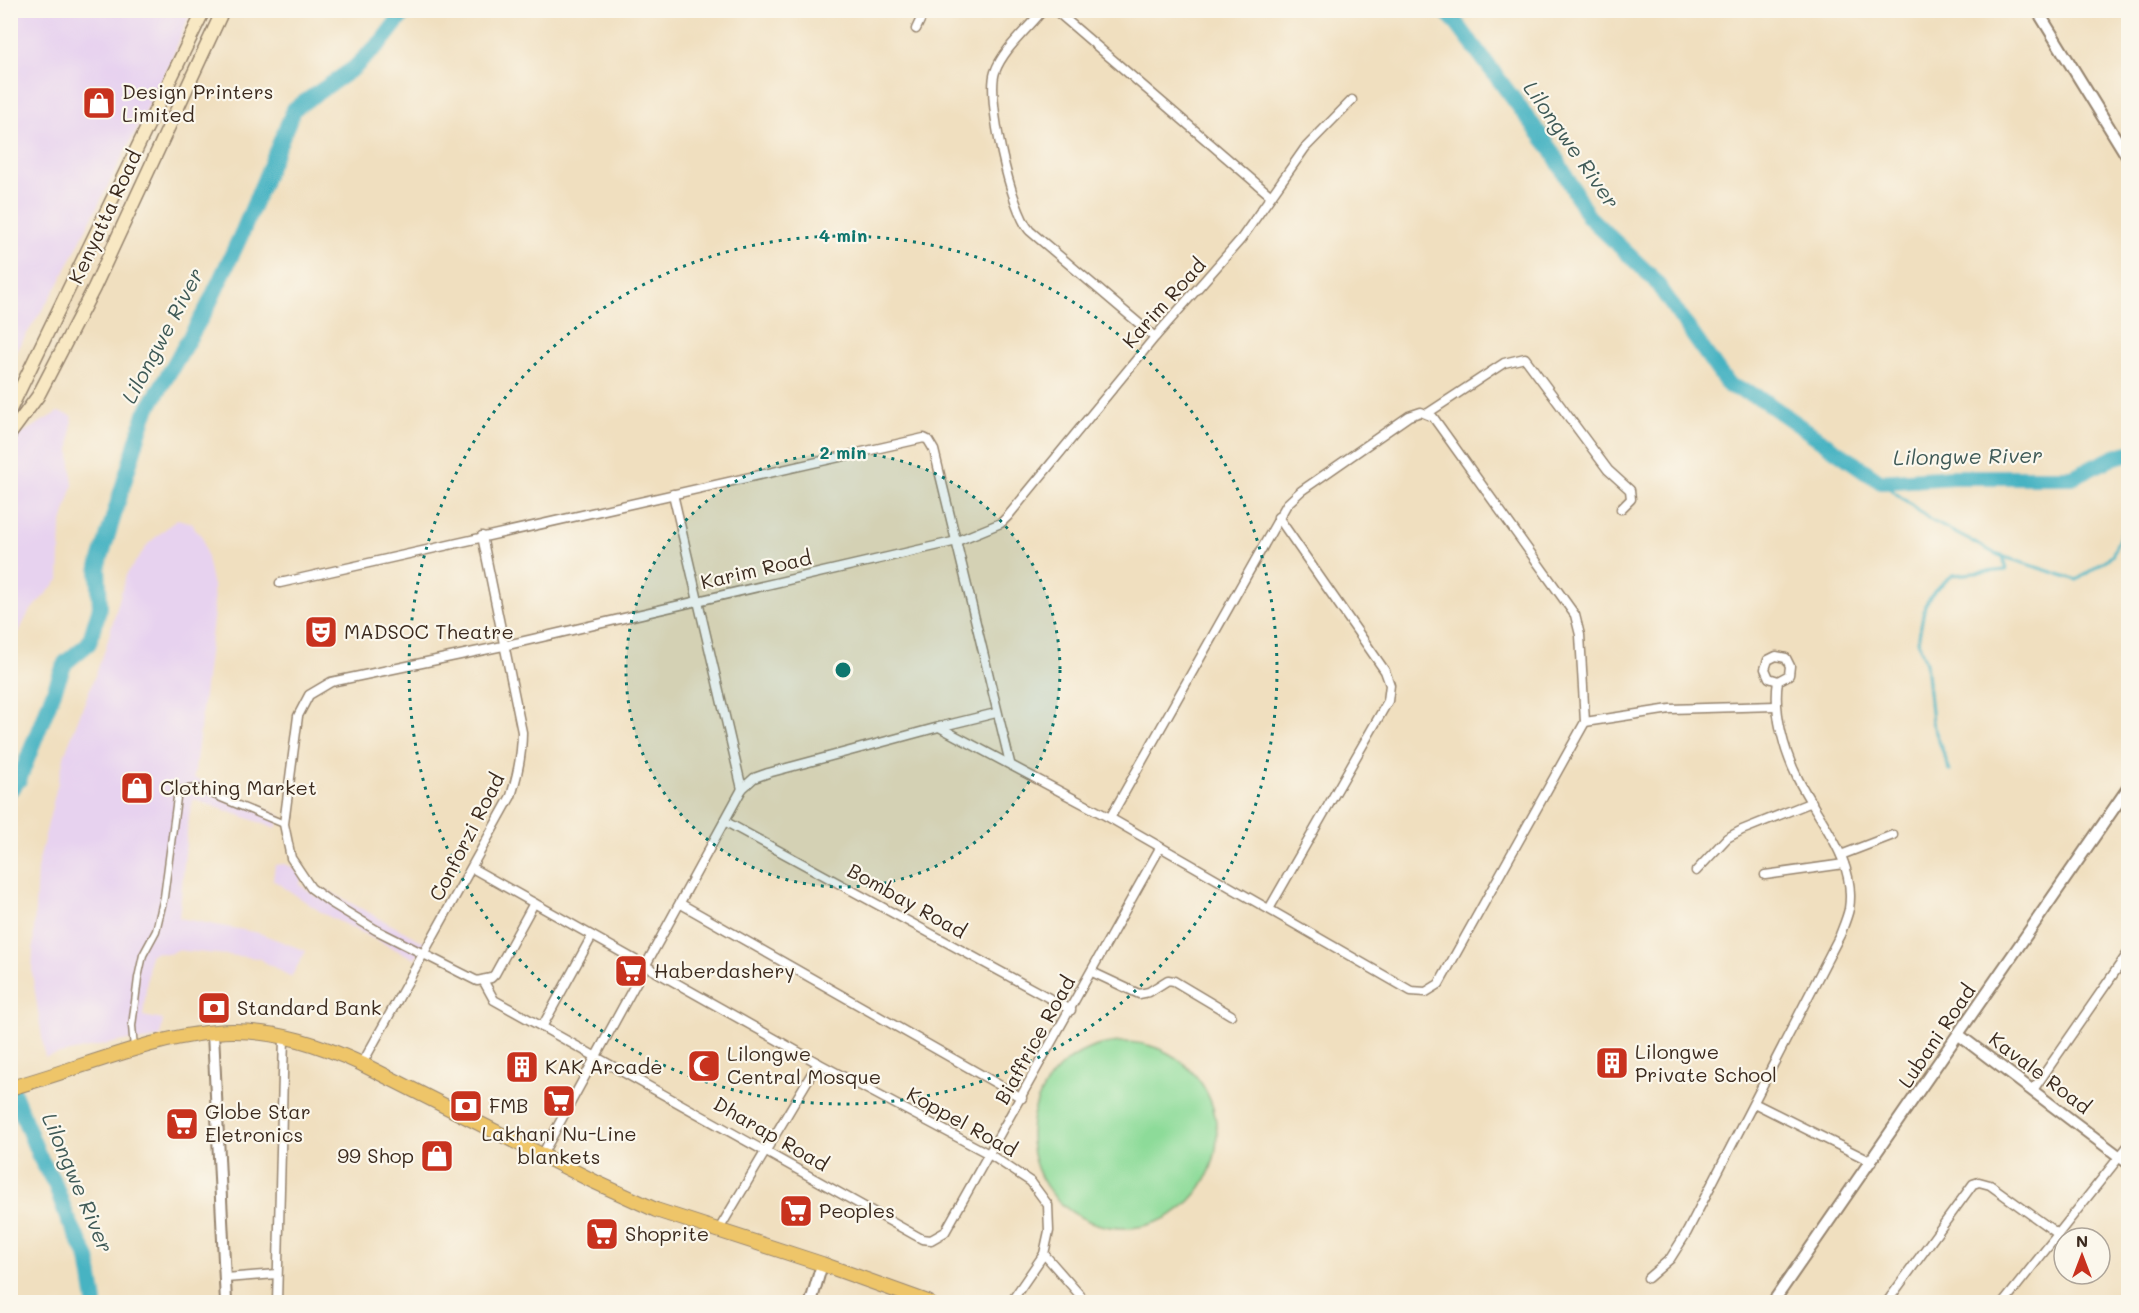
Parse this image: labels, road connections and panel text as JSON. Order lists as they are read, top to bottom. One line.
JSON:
{"streets":{"main road":["Kenyatta Road"],"street":["Karim Road","Conforzi Road","Bombay Road","Lubani Road","Biaffrice Road","Kavale Road","Koppel Road","Dharap Road"]},"crossings":[["Karim Road","Conforzi Road"],["Karim Road","Dharap Road"],["Conforzi Road","Koppel Road"],["Bombay Road","Biaffrice Road"],["Lubani Road","Kavale Road"],["Biaffrice Road","Koppel Road"],["Biaffrice Road","Dharap Road"]],"water":["Lilongwe River"],"places":{"shop":["Design Printers Limited","Clothing Market","99 Shop"],"theatre":["MADSOC Theatre"],"supermarket":["Haberdashery","Lakhani Nu-Line blankets","Globe Star Eletronics","Peoples","Shoprite"],"bank":["Standard Bank","FMB"],"building":["Lilongwe Private School","KAK Arcade"],"mosque":["Lilongwe Central Mosque"]},"north":"top","rings":["4 min","2 min"]}
